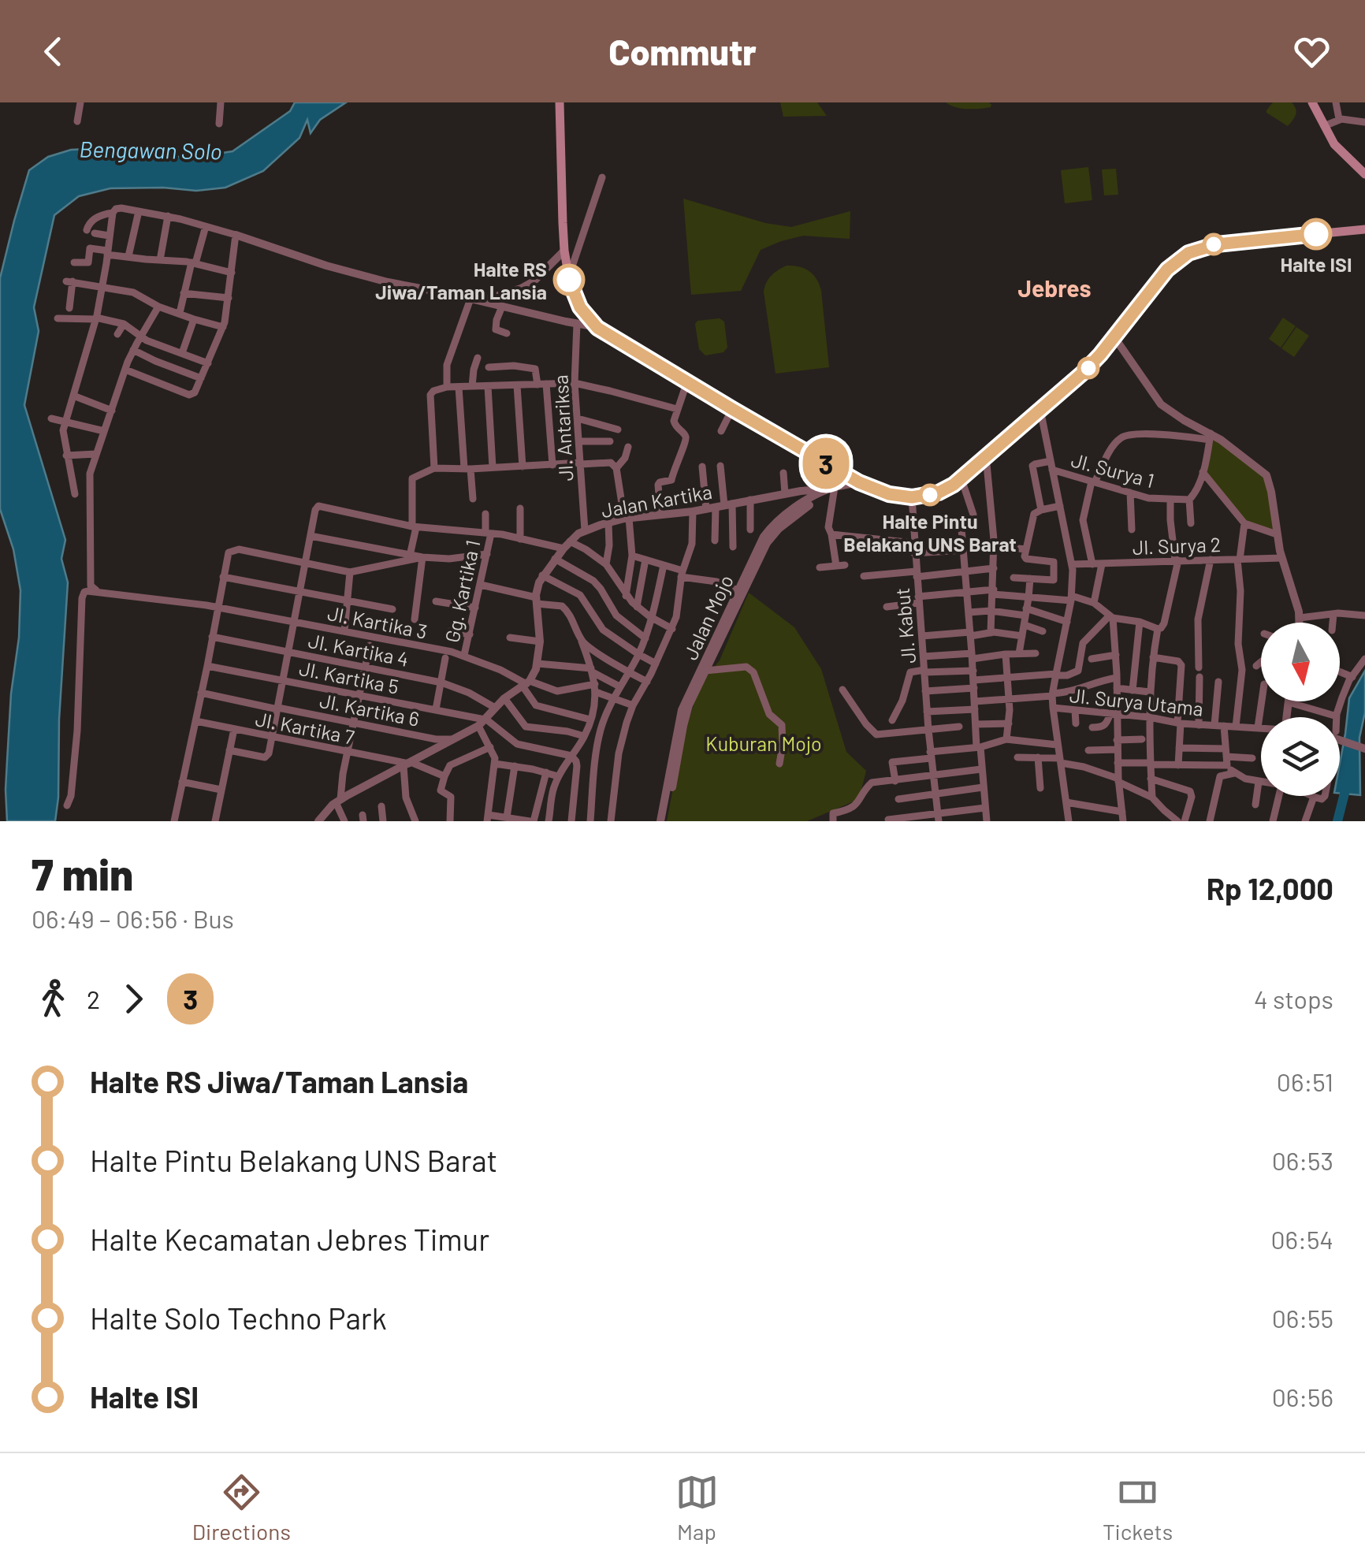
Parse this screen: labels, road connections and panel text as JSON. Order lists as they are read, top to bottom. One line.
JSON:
{"streets":{"street":["Jl. Antariksa","Jl. Surya 1","Jalan Kartika","Jl. Surya 2","Gg. Kartika 1","Jalan Mojo","Jl. Kartika 3","Jl. Kabut","Jl. Kartika 4","Jl. Kartika 5","Jl. Surya Utama","Jl. Kartika 6","Jl. Kartika 7"]},"crossings":[["Jl. Antariksa","Jalan Kartika"],["Jl. Surya 1","Jl. Surya Utama"],["Jalan Kartika","Jalan Mojo"],["Jalan Kartika","Jl. Kartika 3"],["Jl. Surya 2","Jl. Surya Utama"],["Gg. Kartika 1","Jl. Kartika 3"]],"districts":["Jebres"],"water":["Bengawan Solo"],"parks":["Kuburan Mojo"],"places":["Halte ISI","Halte RS Jiwa/Taman Lansia","Halte Pintu Belakang UNS Barat"],"lines":["bus line 3"],"north":"bottom","page":{"header":"Commutr","on_map":"3","heading":["7 min","06:49 – 06:56 · Bus","Rp 12,000"],"legs":["2","3","4 stops"],"list":[{"name":"Halte RS Jiwa/Taman Lansia","value":"06:51"},{"name":"Halte Pintu Belakang UNS Barat","value":"06:53"},{"name":"Halte Kecamatan Jebres Timur","value":"06:54"},{"name":"Halte Solo Techno Park","value":"06:55"},{"name":"Halte ISI","value":"06:56"}],"tabs":["Directions","Map","Tickets"]}}
